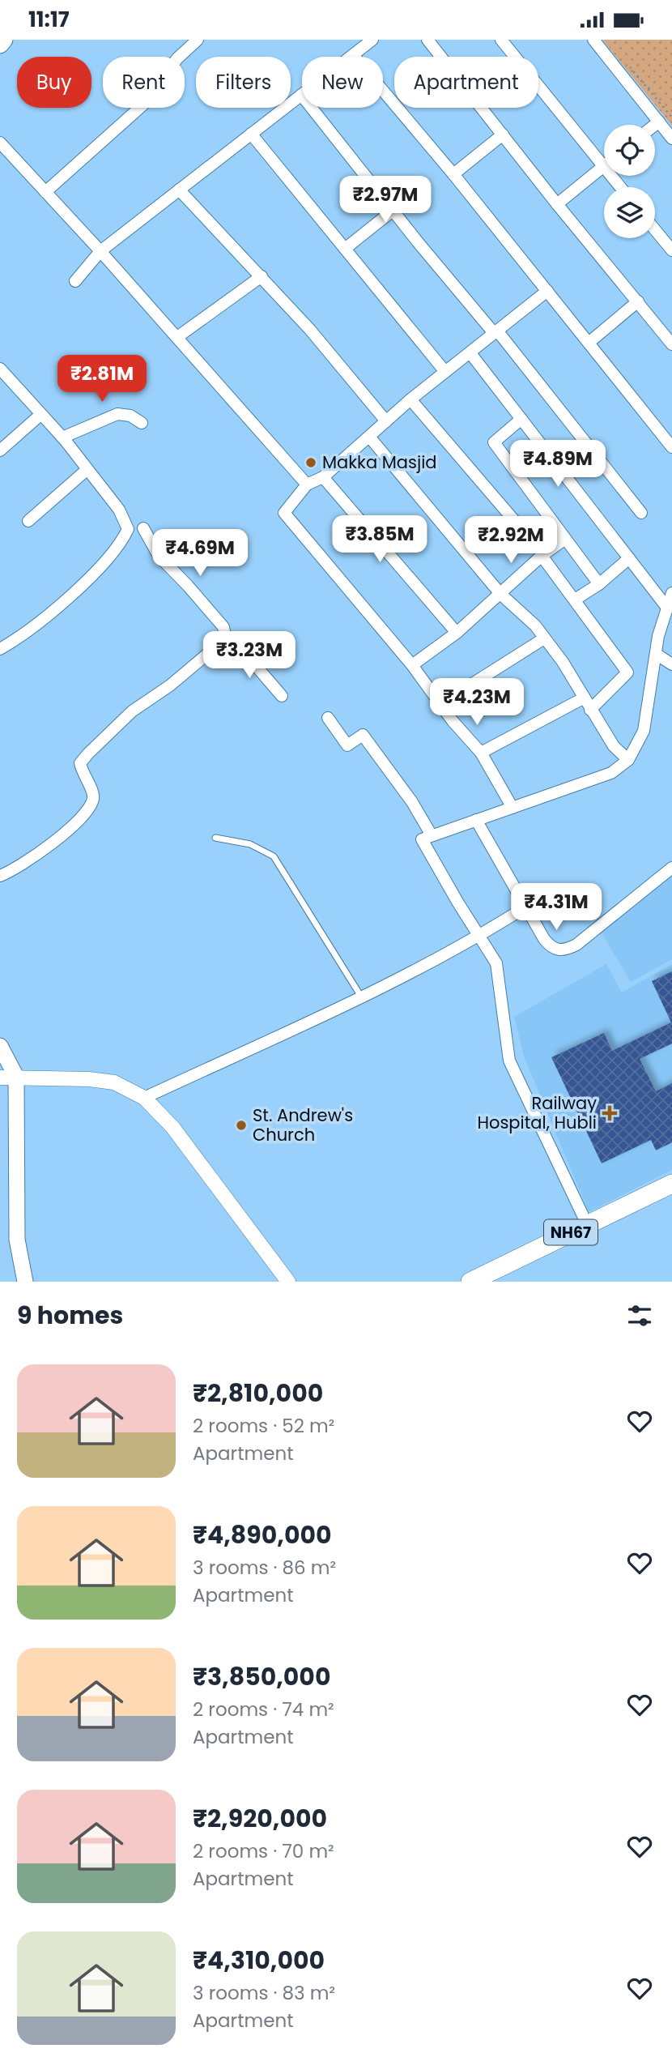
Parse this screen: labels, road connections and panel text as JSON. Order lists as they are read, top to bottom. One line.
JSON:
{"streets":{"highway":["NH67"]},"places":{"other":["Makka Masjid","St. Andrew's Church"],"health":["Railway Hospital, Hubli"]},"page":{"status":"11:17","chip":["Buy","Rent","Filters","New","Apartment"],"price":["₹2.97M","₹2.81M","₹4.89M","₹3.85M","₹2.92M","₹4.69M","₹3.23M","₹4.23M","₹4.31M"],"heading":"9 homes","list":[{"name":"₹2,810,000","note":"2 rooms · 52 m² · Apartment"},{"name":"₹4,890,000","note":"3 rooms · 86 m² · Apartment"},{"name":"₹3,850,000","note":"2 rooms · 74 m² · Apartment"},{"name":"₹2,920,000","note":"2 rooms · 70 m² · Apartment"},{"name":"₹4,310,000","note":"3 rooms · 83 m² · Apartment"}]}}
